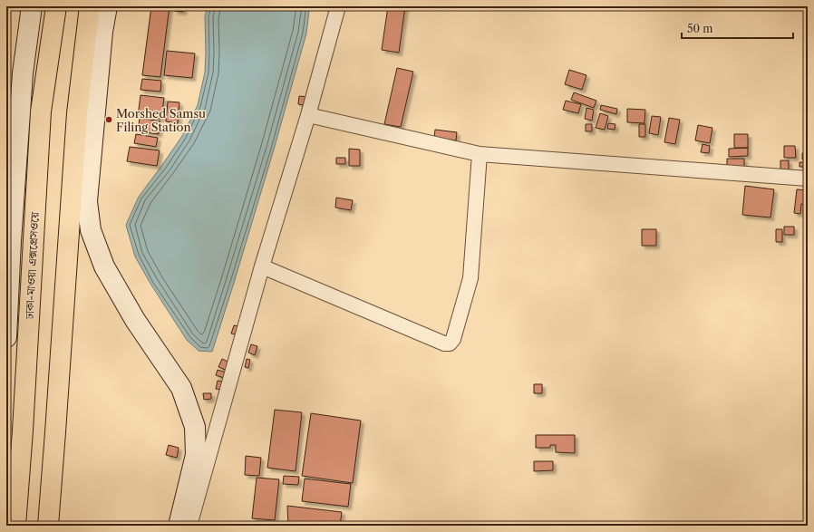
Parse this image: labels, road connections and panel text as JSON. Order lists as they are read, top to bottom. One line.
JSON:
{"streets":{"highway":["ঢাকা-মাওয়া এক্সপ্রেসওয়ে"]},"places":["Morshed Samsu Filing Station"],"scale_bar":"50 m"}
